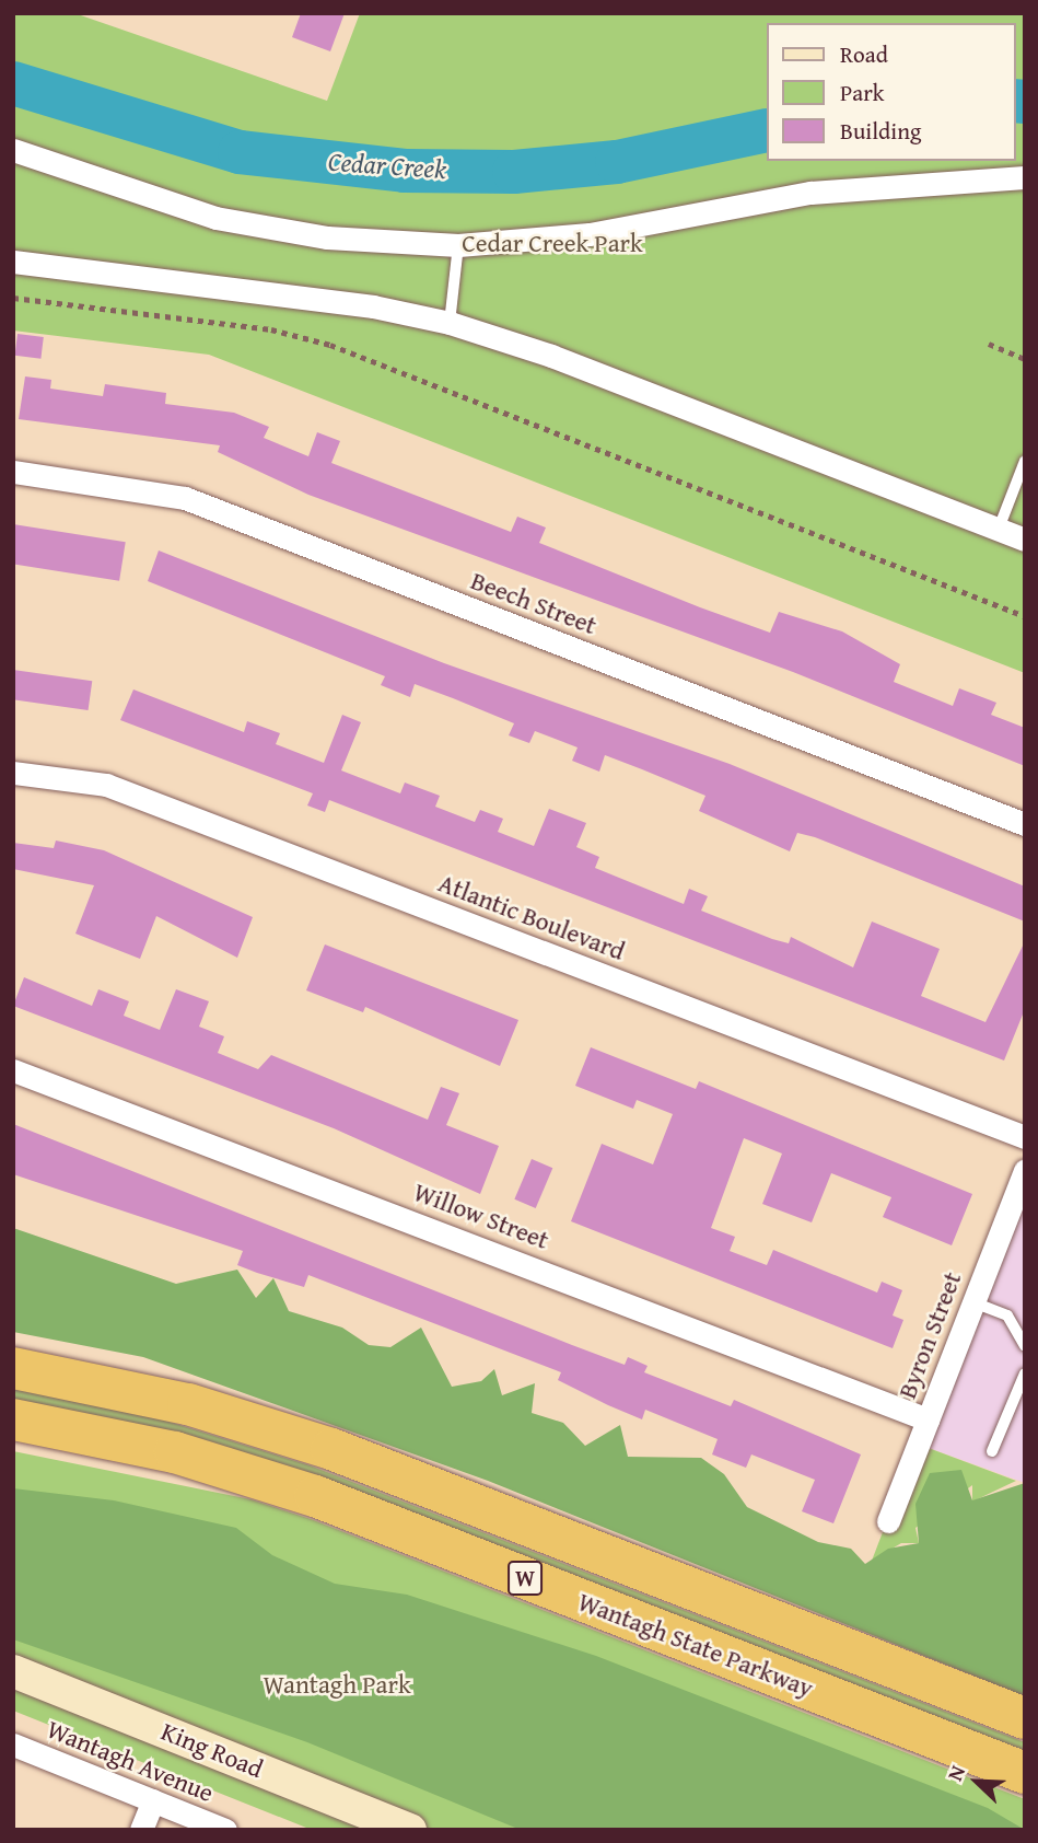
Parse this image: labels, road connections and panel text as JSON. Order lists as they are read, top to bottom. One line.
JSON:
{"streets":{"highway":["W","Wantagh State Parkway"],"street":["Beech Street","Atlantic Boulevard","Willow Street","Byron Street","King Road","Wantagh Avenue"]},"crossings":[["Willow Street","Byron Street"]],"water":["Cedar Creek"],"parks":["Cedar Creek Park","Wantagh Park"],"legend":["Road","Park","Building"],"north":"top left"}
